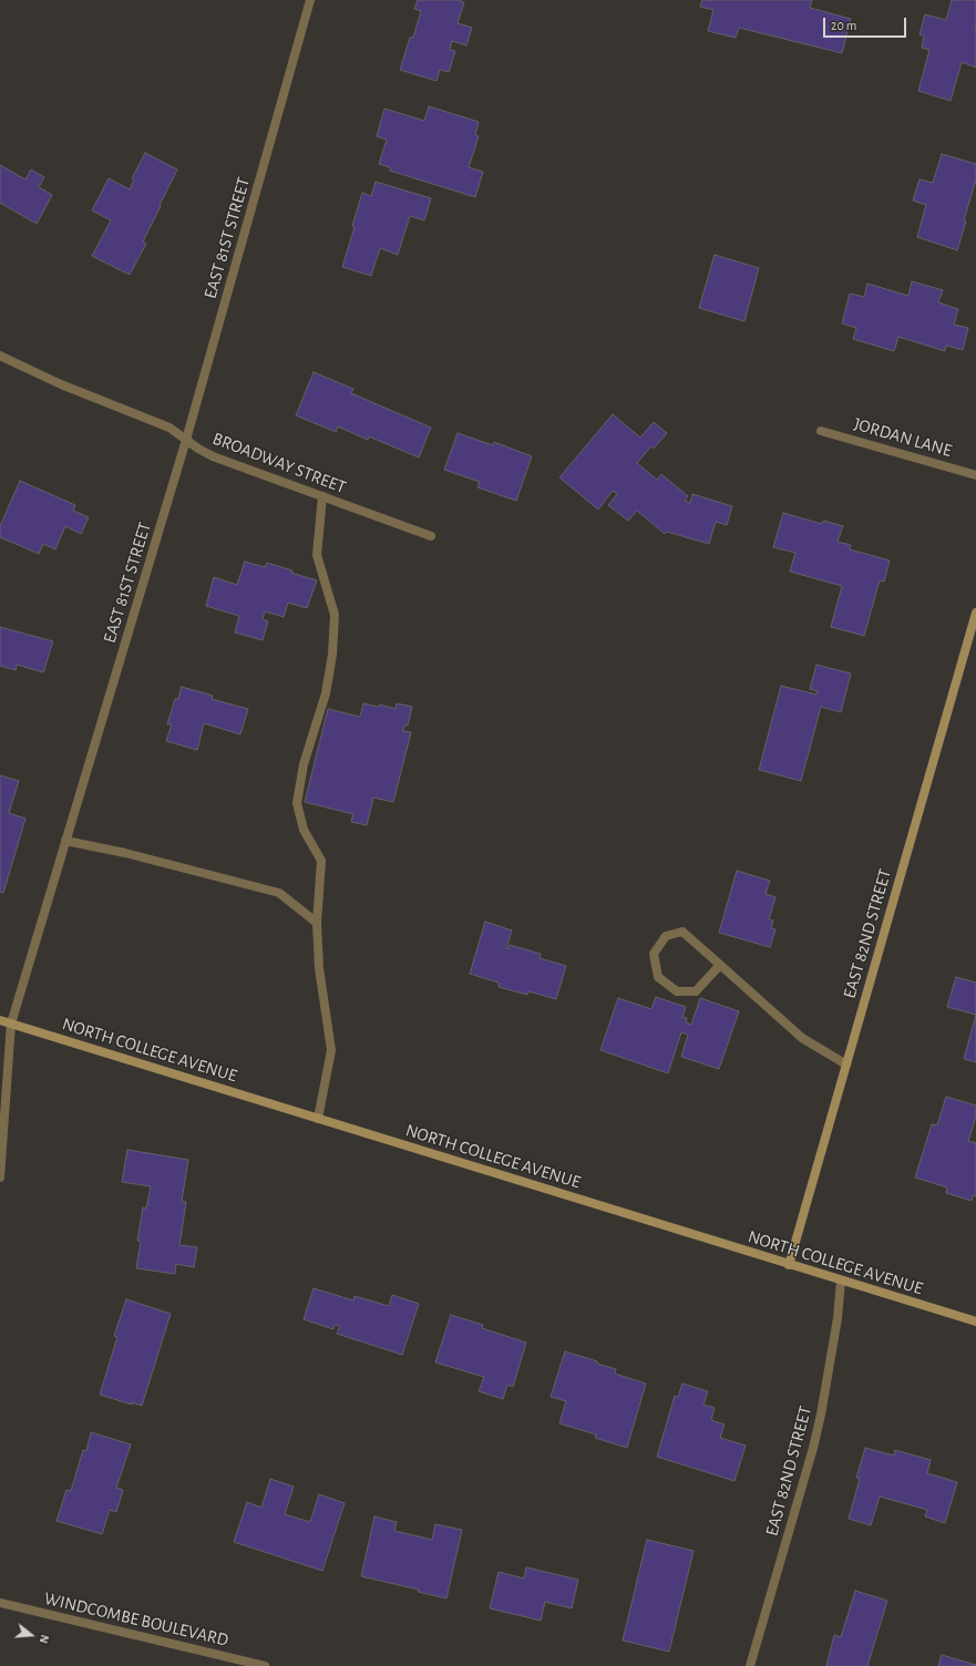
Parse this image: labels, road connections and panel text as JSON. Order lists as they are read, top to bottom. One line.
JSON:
{"streets":{"main road":["EAST 82ND STREET","NORTH COLLEGE AVENUE"],"street":["EAST 81ST STREET","JORDAN LANE","BROADWAY STREET","WINDCOMBE BOULEVARD"]},"crossings":[["EAST 81ST STREET","BROADWAY STREET"],["EAST 81ST STREET","NORTH COLLEGE AVENUE"],["EAST 82ND STREET","NORTH COLLEGE AVENUE"]],"scale_bar":"20 m","north":"right"}
